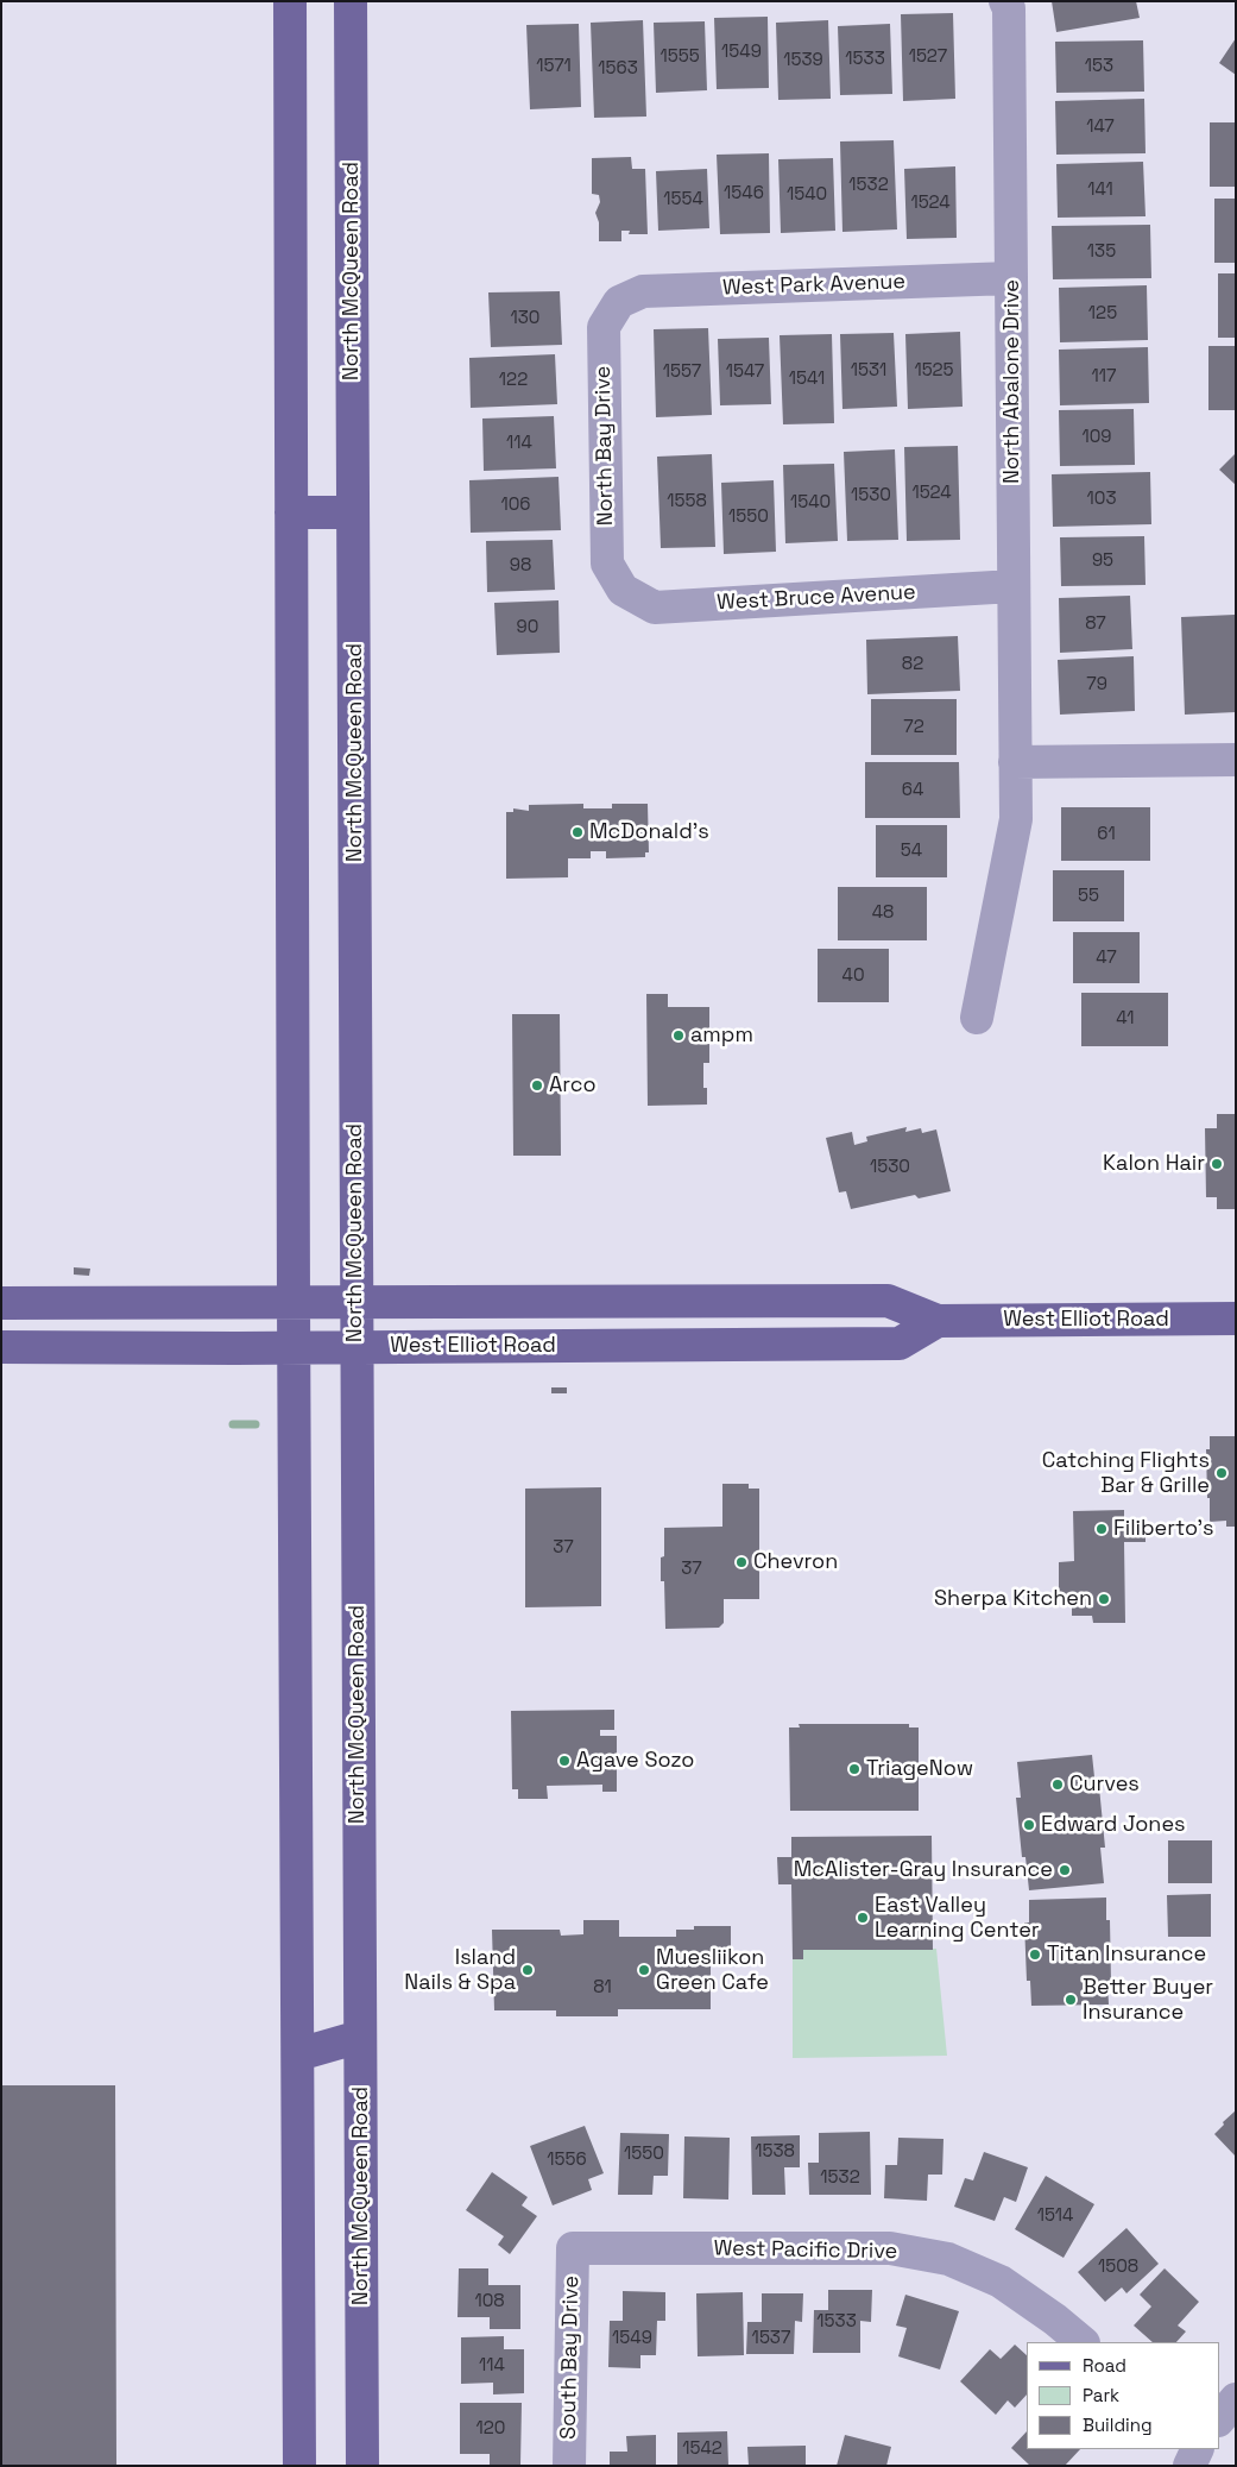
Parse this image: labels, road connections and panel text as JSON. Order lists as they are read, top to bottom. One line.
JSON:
{"streets":{"main road":["North McQueen Road","West Elliot Road"],"street":["West Park Avenue","North Abalone Drive","North Bay Drive","West Bruce Avenue","West Pacific Drive","South Bay Drive"]},"crossings":[["North McQueen Road","West Elliot Road"],["West Park Avenue","North Abalone Drive"],["West Park Avenue","North Bay Drive"],["North Abalone Drive","West Bruce Avenue"],["North Bay Drive","West Bruce Avenue"],["West Pacific Drive","South Bay Drive"]],"places":["McDonald's","ampm","Arco","Kalon Hair","Catching Flights Bar & Grille","Filiberto's","Chevron","Sherpa Kitchen","Agave Sozo","TriageNow","Curves","Edward Jones","McAlister-Gray Insurance","East Valley Learning Center","Titan Insurance","Island Nails & Spa","Muesliikon Green Cafe","Better Buyer Insurance"],"house_numbers":["1549","1555","1527","1533","1539","1571","153","1563","147","1532","141","1546","1540","1554","1524","135","125","130","1531","1525","1557","1547","117","1541","122","109","114","1524","1530","103","1558","1540","106","1550","95","98","87","90","82","79","72","64","61","54","55","48","47","40","41","1530","37","37","81","1538","1550","1556","1532","1514","1508","108","1533","1549","1537","114","120","1542"],"legend":["Road","Park","Building"]}
